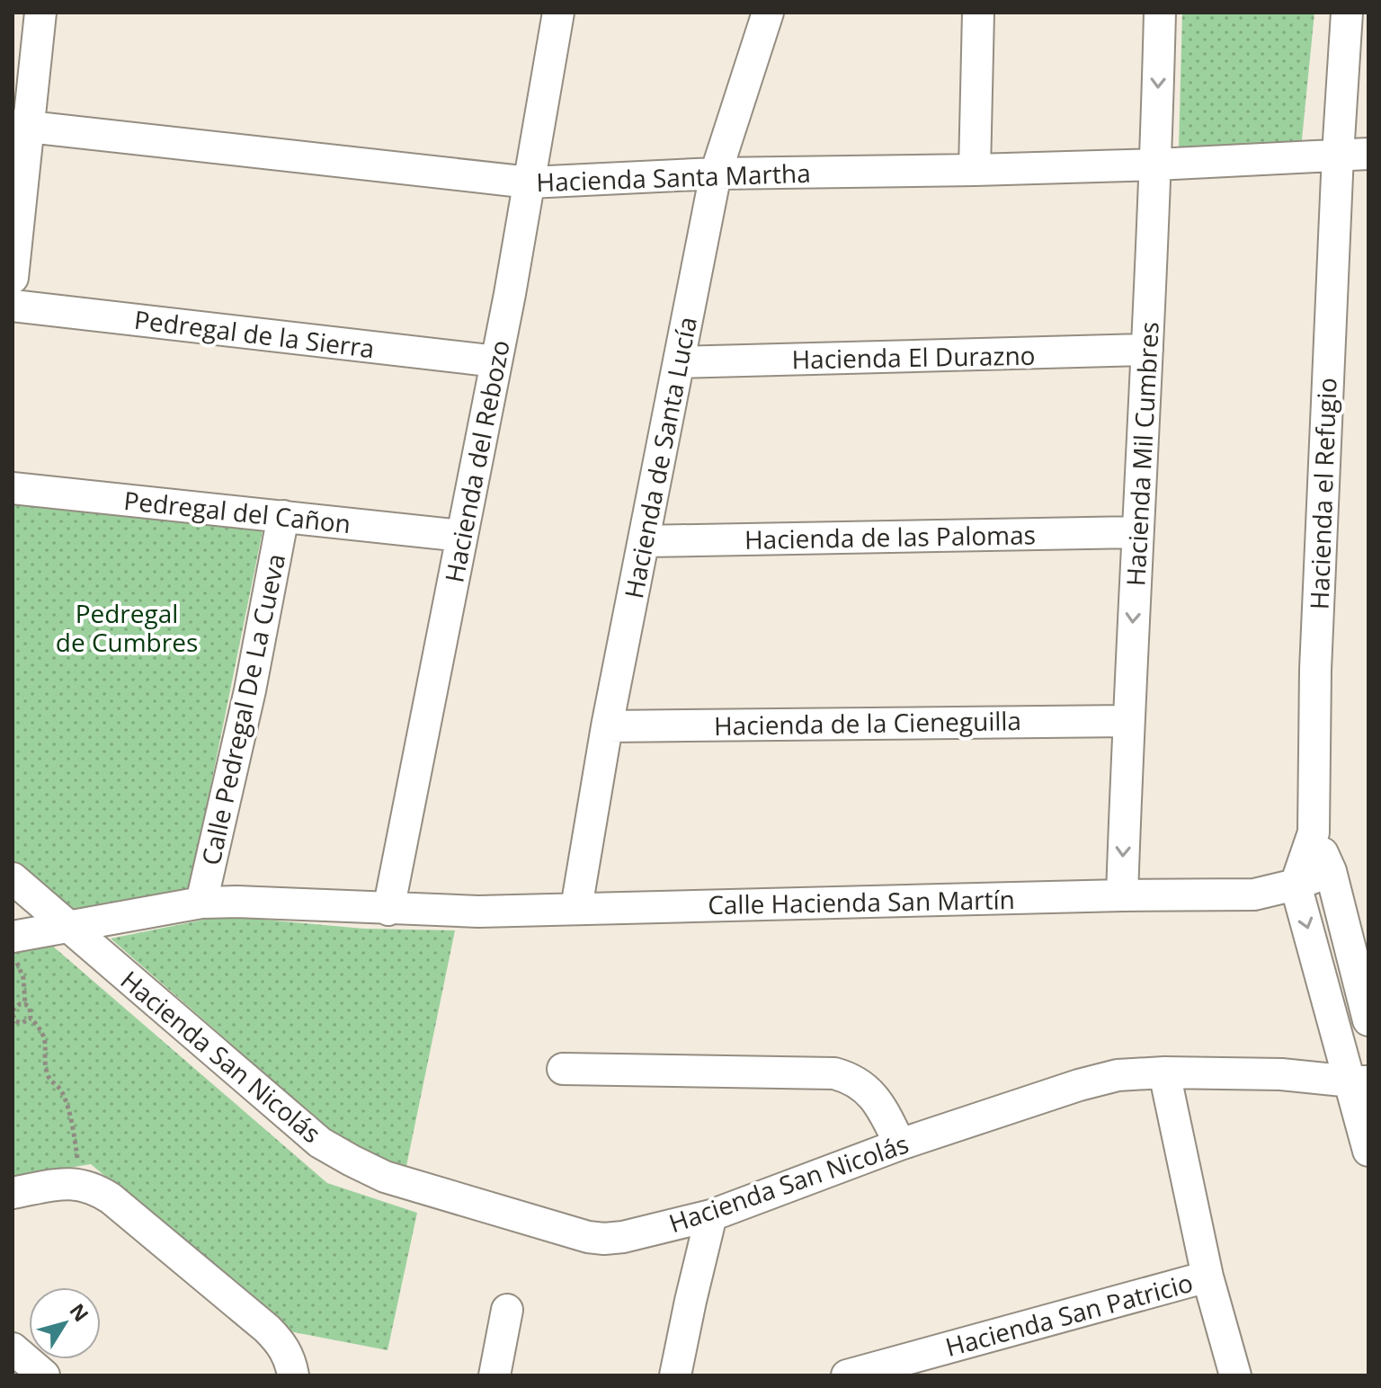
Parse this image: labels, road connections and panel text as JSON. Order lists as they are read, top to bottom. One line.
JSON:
{"streets":{"street":["Hacienda Santa Martha","Pedregal de la Sierra","Hacienda El Durazno","Hacienda Mil Cumbres","Hacienda de Santa Lucía","Hacienda del Rebozo","Hacienda el Refugio","Pedregal del Cañon","Hacienda de las Palomas","Calle Pedregal De La Cueva","Hacienda de la Cieneguilla","Calle Hacienda San Martín","Hacienda San Nicolás","Hacienda San Patricio"]},"crossings":[["Hacienda Santa Martha","Hacienda Mil Cumbres"],["Hacienda Santa Martha","Hacienda de Santa Lucía"],["Hacienda Santa Martha","Hacienda del Rebozo"],["Hacienda Santa Martha","Hacienda el Refugio"],["Pedregal de la Sierra","Hacienda del Rebozo"],["Hacienda El Durazno","Hacienda Mil Cumbres"],["Hacienda El Durazno","Hacienda de Santa Lucía"],["Hacienda Mil Cumbres","Hacienda de las Palomas"],["Hacienda Mil Cumbres","Hacienda de la Cieneguilla"],["Hacienda Mil Cumbres","Calle Hacienda San Martín"],["Hacienda de Santa Lucía","Hacienda de las Palomas"],["Hacienda de Santa Lucía","Hacienda de la Cieneguilla"],["Hacienda de Santa Lucía","Calle Hacienda San Martín"],["Hacienda del Rebozo","Pedregal del Cañon"],["Hacienda del Rebozo","Calle Hacienda San Martín"],["Hacienda el Refugio","Calle Hacienda San Martín"],["Pedregal del Cañon","Calle Pedregal De La Cueva"],["Calle Pedregal De La Cueva","Calle Hacienda San Martín"],["Calle Hacienda San Martín","Hacienda San Nicolás"]],"parks":["Pedregal de Cumbres"],"north":"top right"}
